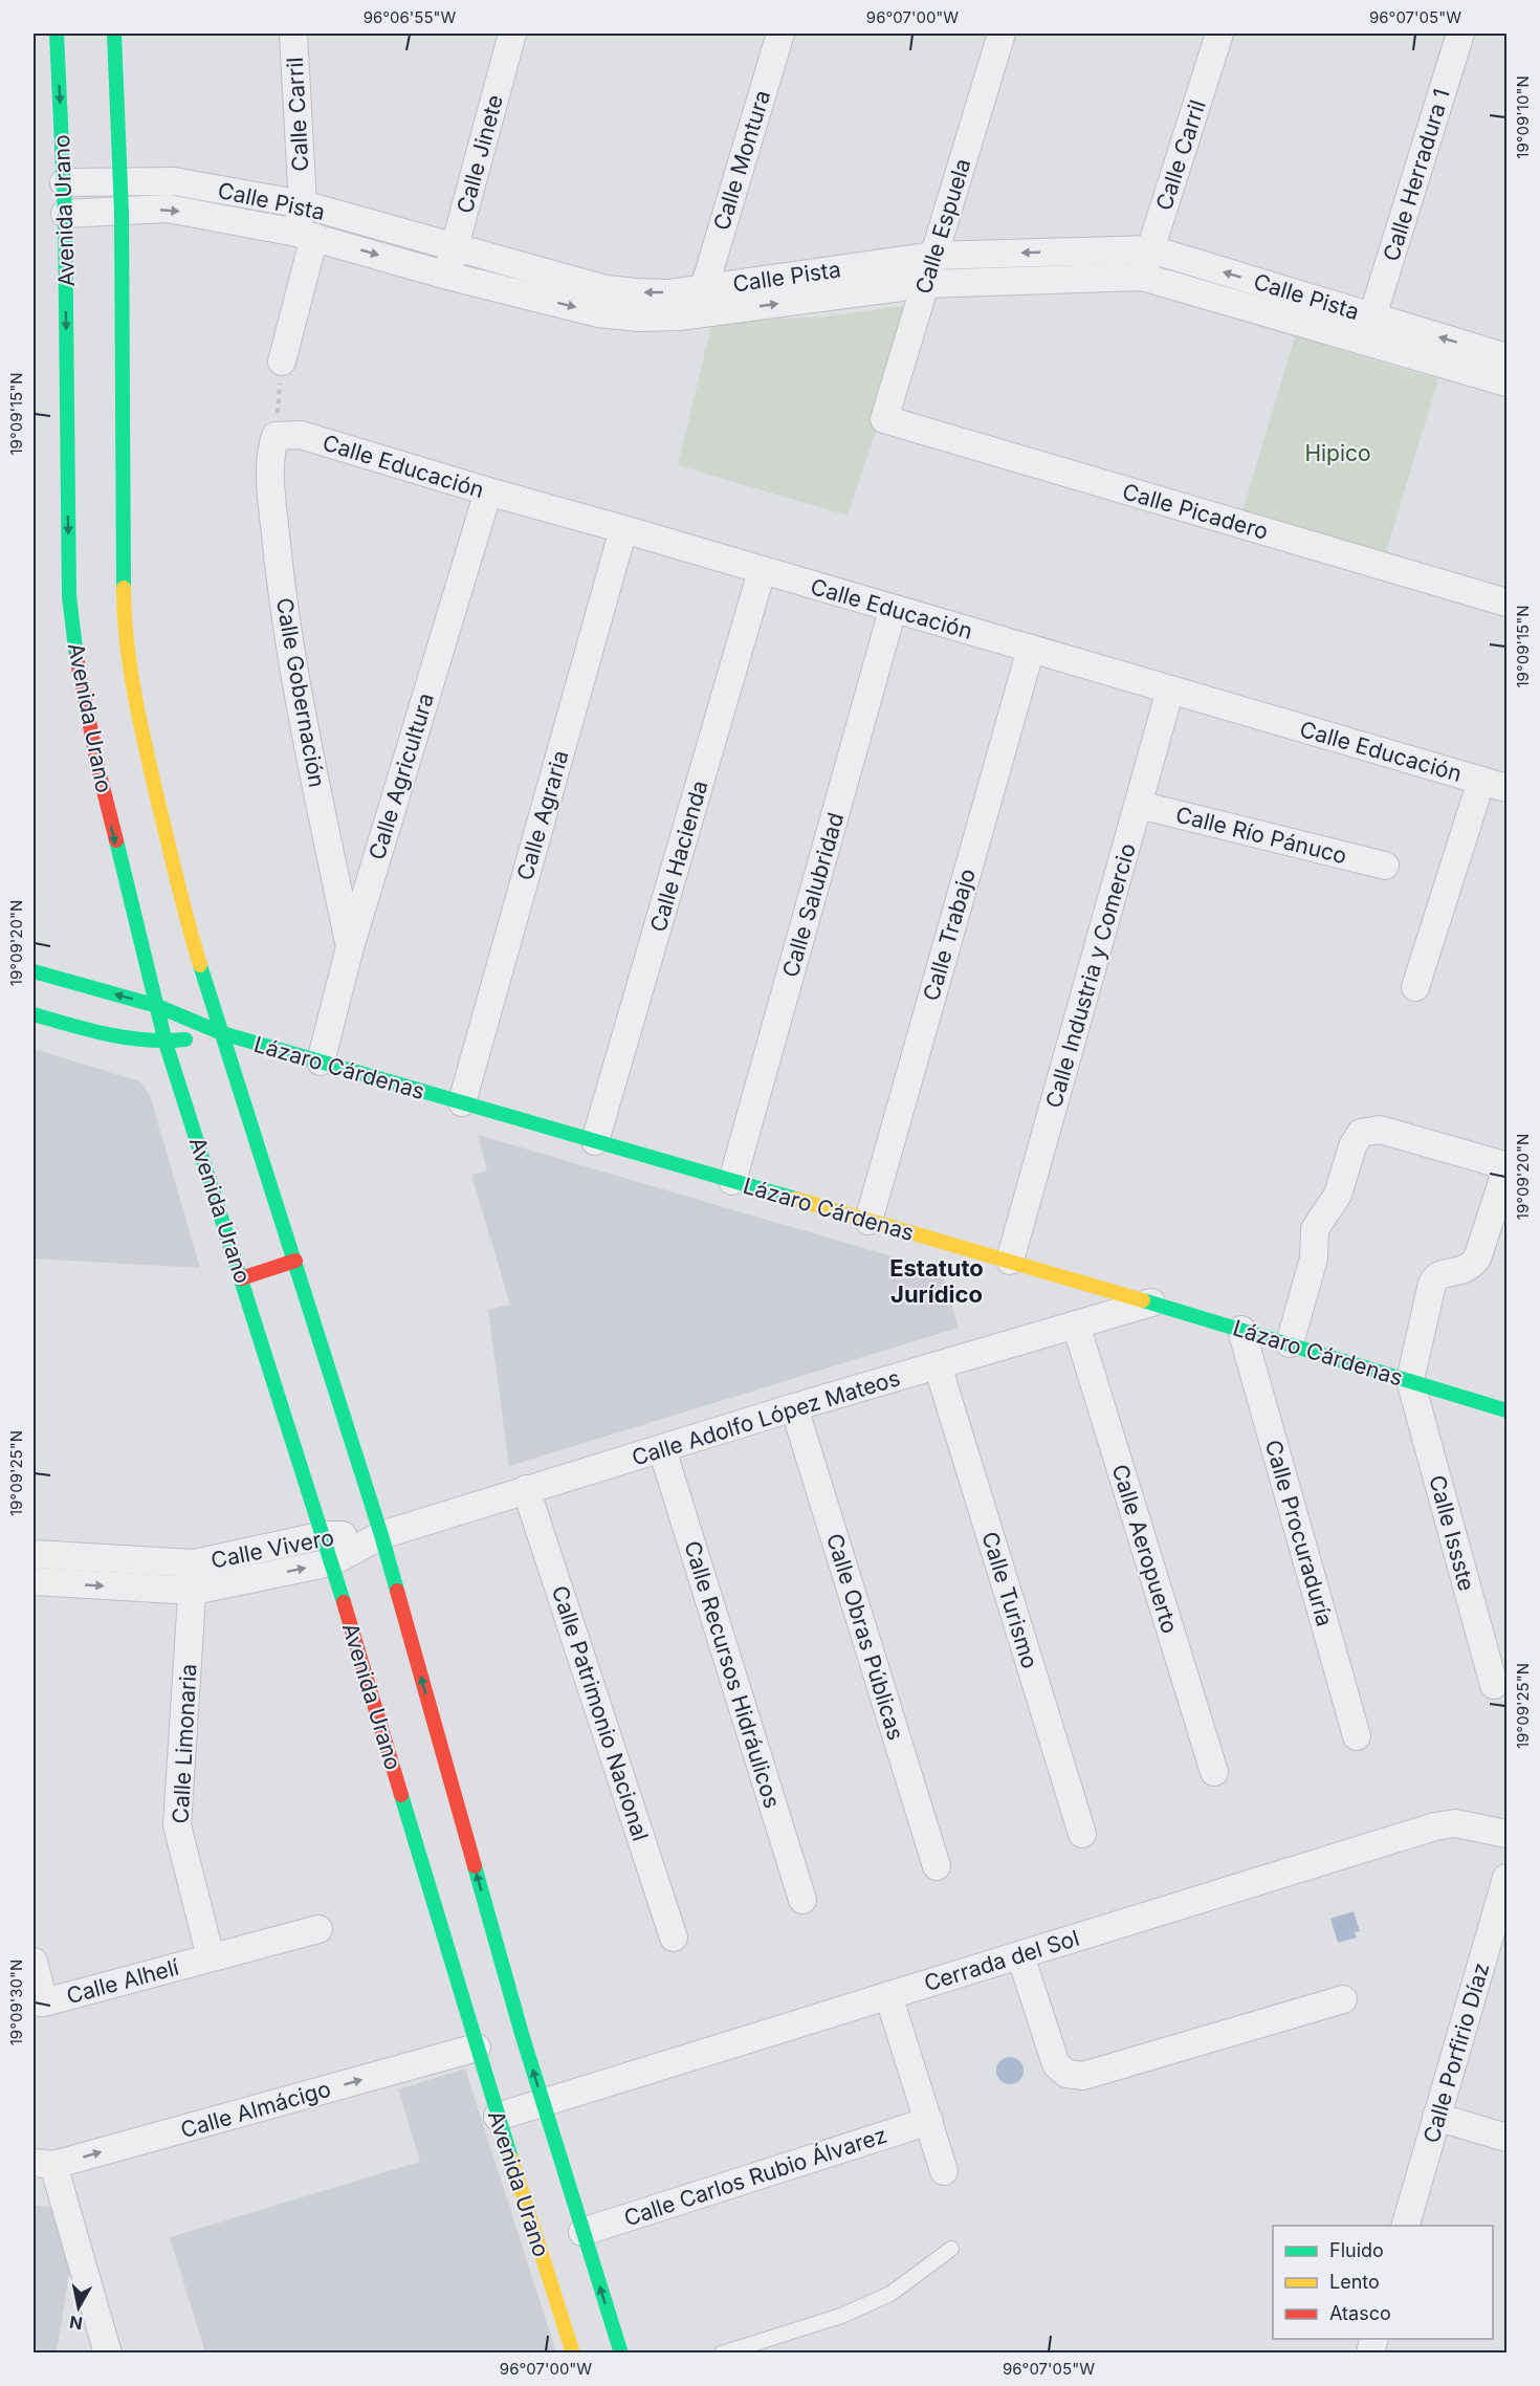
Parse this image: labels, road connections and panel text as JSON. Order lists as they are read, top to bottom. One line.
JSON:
{"streets":{"main road":["Avenida Urano","Lázaro Cárdenas"],"street":["Calle Carril","Calle Jinete","Calle Montura","Calle Herradura 1","Calle Pista","Calle Espuela","Calle Educación","Calle Picadero","Calle Gobernación","Calle Agricultura","Calle Agraria","Calle Río Pánuco","Calle Hacienda","Calle Salubridad","Calle Trabajo","Calle Industria y Comercio","Calle Adolfo López Mateos","Calle Procuraduría","Calle Issste","Calle Vivero","Calle Aeropuerto","Calle Turismo","Calle Obras Públicas","Calle Recursos Hidráulicos","Calle Patrimonio Nacional","Calle Limonaria","Cerrada del Sol","Calle Alhelí","Calle Porfirio Díaz","Calle Almácigo","Calle Carlos Rubio Álvarez"]},"crossings":[["Calle Carril","Calle Pista"],["Calle Jinete","Calle Pista"],["Calle Montura","Calle Pista"],["Calle Herradura 1","Calle Pista"],["Calle Pista","Avenida Urano"],["Calle Pista","Calle Espuela"],["Avenida Urano","Lázaro Cárdenas"],["Avenida Urano","Calle Adolfo López Mateos"],["Avenida Urano","Calle Vivero"],["Avenida Urano","Cerrada del Sol"],["Avenida Urano","Calle Almácigo"],["Avenida Urano","Calle Carlos Rubio Álvarez"],["Calle Espuela","Calle Picadero"],["Calle Educación","Calle Gobernación"],["Calle Educación","Calle Agricultura"],["Calle Educación","Calle Agraria"],["Calle Educación","Calle Hacienda"],["Calle Educación","Calle Salubridad"],["Calle Educación","Calle Trabajo"],["Calle Educación","Calle Industria y Comercio"],["Calle Gobernación","Calle Agricultura"],["Calle Agricultura","Lázaro Cárdenas"],["Calle Agraria","Lázaro Cárdenas"],["Calle Río Pánuco","Calle Industria y Comercio"],["Calle Hacienda","Lázaro Cárdenas"],["Calle Salubridad","Lázaro Cárdenas"],["Calle Trabajo","Lázaro Cárdenas"],["Calle Industria y Comercio","Lázaro Cárdenas"],["Lázaro Cárdenas","Calle Adolfo López Mateos"],["Lázaro Cárdenas","Calle Procuraduría"],["Lázaro Cárdenas","Calle Issste"],["Calle Adolfo López Mateos","Calle Vivero"],["Calle Adolfo López Mateos","Calle Aeropuerto"],["Calle Adolfo López Mateos","Calle Turismo"],["Calle Adolfo López Mateos","Calle Obras Públicas"],["Calle Adolfo López Mateos","Calle Recursos Hidráulicos"],["Calle Adolfo López Mateos","Calle Patrimonio Nacional"],["Calle Vivero","Calle Limonaria"],["Calle Limonaria","Calle Alhelí"]],"one_way":["Calle Almácigo"],"districts":["Estatuto Jurídico"],"parks":["Hipico"],"legend":["Fluido","Lento","Atasco"],"north":"bottom","coordinates":["96°06'55\"W","96°07'00\"W","96°07'05\"W","19°09'10\"N","19°09'15\"N","19°09'20\"N","19°09'25\"N","19°09'30\"N"]}
